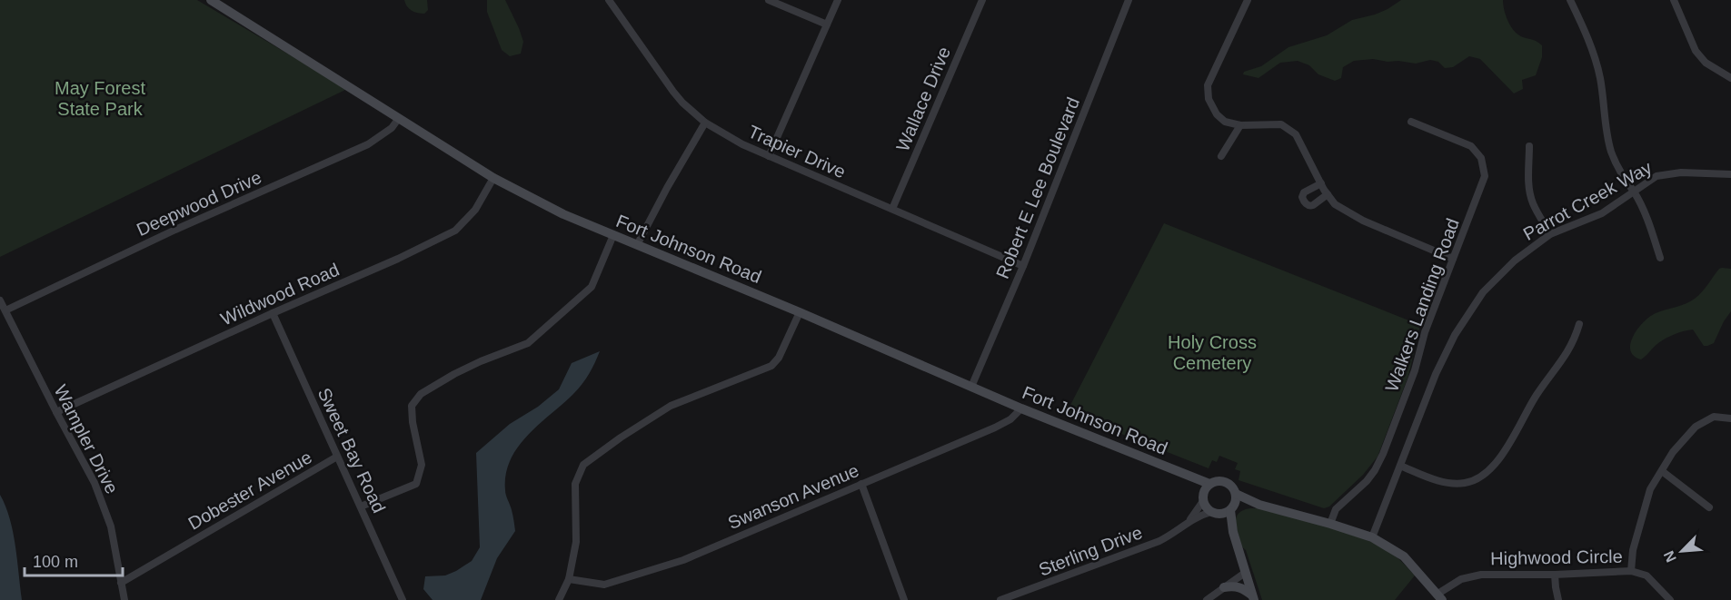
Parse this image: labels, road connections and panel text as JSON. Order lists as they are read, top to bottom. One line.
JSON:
{"streets":{"street":["Wallace Drive","Trapier Drive","Robert E Lee Boulevard","Parrot Creek Way","Deepwood Drive","Fort Johnson Road","Wildwood Road","Walkers Landing Road","Wampler Drive","Sweet Bay Road","Dobester Avenue","Swanson Avenue","Sterling Drive","Highwood Circle"]},"crossings":[["Wallace Drive","Trapier Drive"],["Trapier Drive","Robert E Lee Boulevard"],["Robert E Lee Boulevard","Fort Johnson Road"],["Deepwood Drive","Fort Johnson Road"],["Deepwood Drive","Wampler Drive"],["Fort Johnson Road","Wildwood Road"],["Fort Johnson Road","Swanson Avenue"],["Fort Johnson Road","Sterling Drive"],["Wildwood Road","Wampler Drive"],["Wildwood Road","Sweet Bay Road"],["Wampler Drive","Dobester Avenue"],["Sweet Bay Road","Dobester Avenue"]],"parks":["May Forest State Park","Holy Cross Cemetery"],"scale_bar":"100 m","north":"bottom left"}
